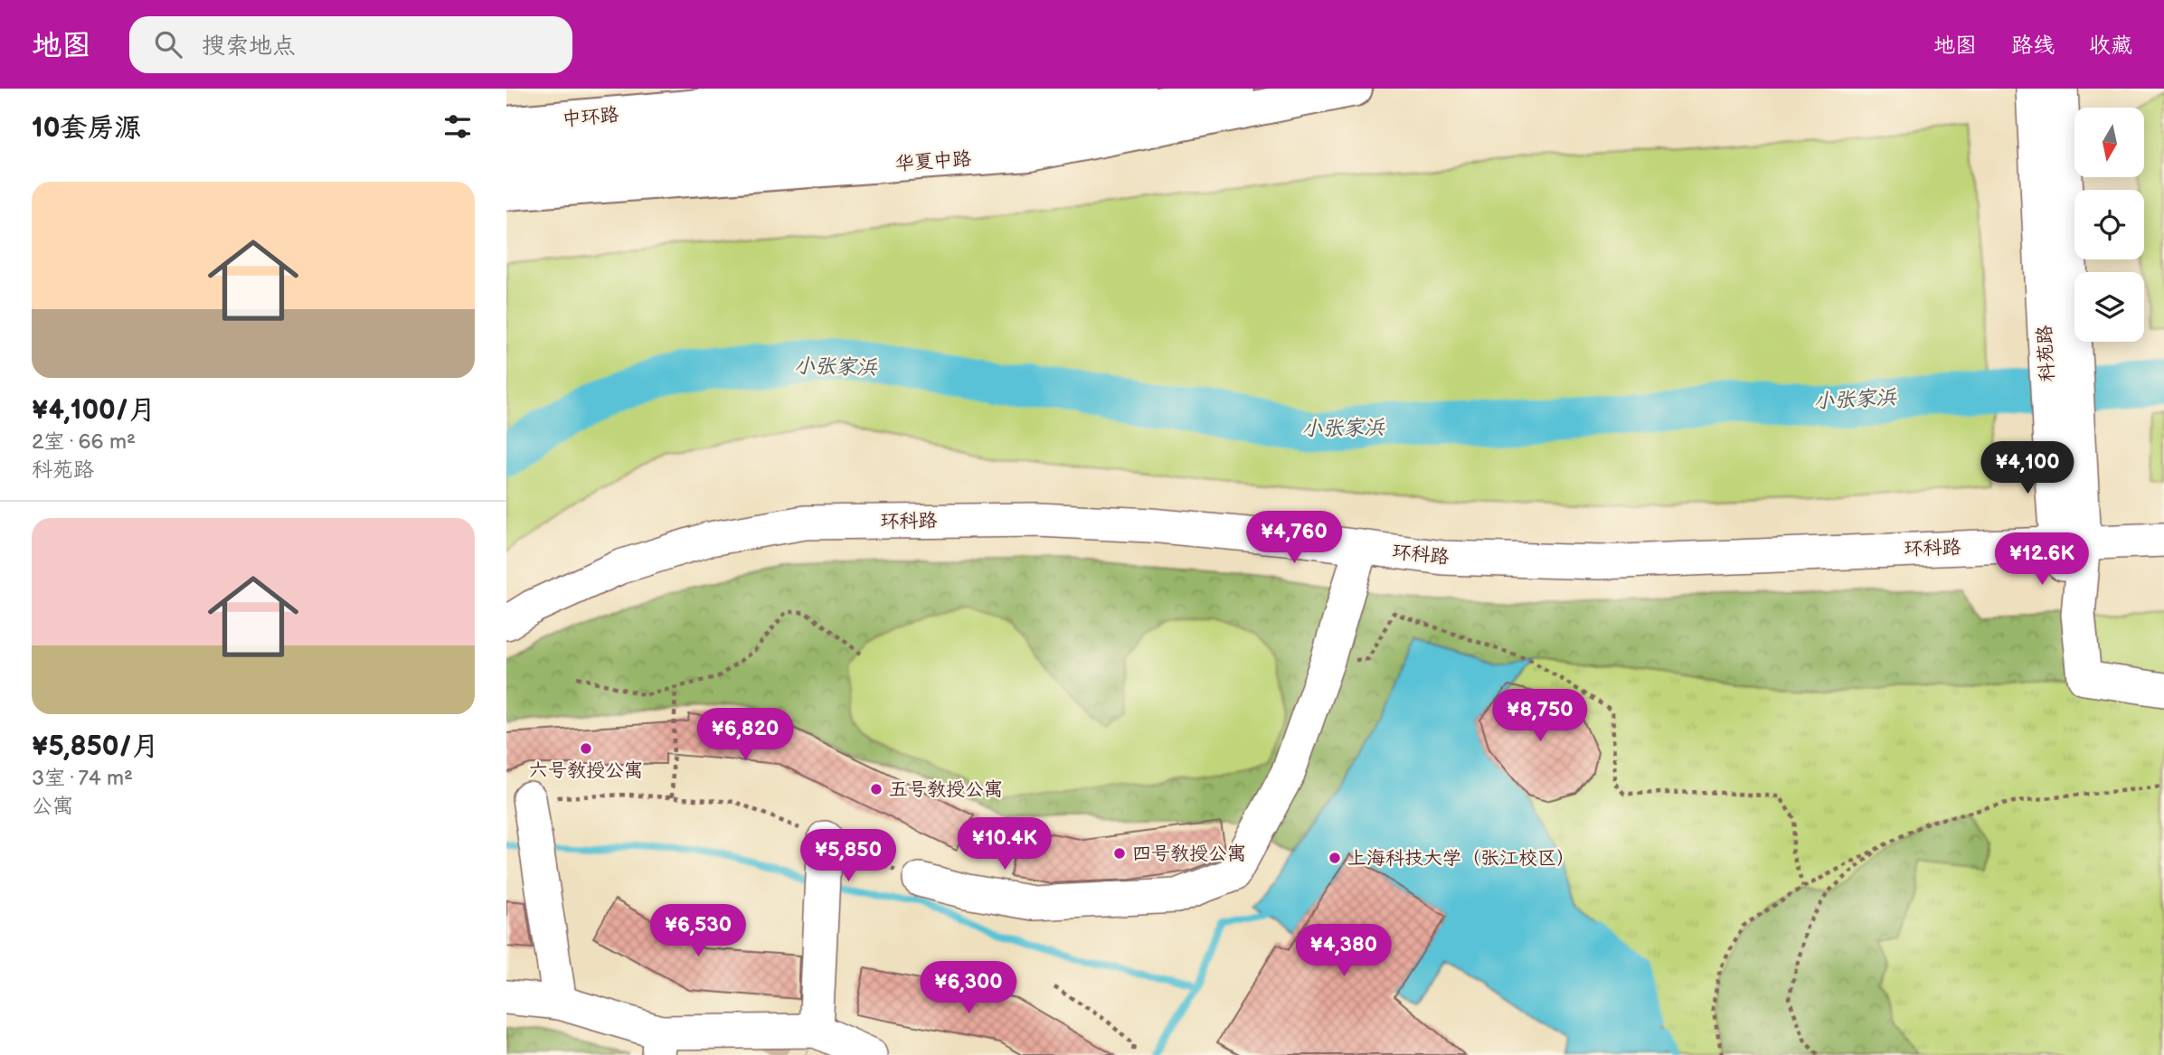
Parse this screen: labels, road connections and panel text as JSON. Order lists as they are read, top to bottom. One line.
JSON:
{"streets":{"main road":["中环路","华夏中路"],"street":["科苑路","环科路"]},"crossings":[["科苑路","环科路"]],"water":["小张家浜"],"places":["六号教授公寓","五号教授公寓","四号教授公寓","上海科技大学（张江校区）"],"north":"bottom","page":{"header":"地图","search":"搜索地点","nav":["地图","路线","收藏"],"heading":"10套房源","list":[{"name":"¥4,100/月","note":"2室 · 66 m² · 科苑路"},{"name":"¥5,850/月","note":"3室 · 74 m² · 公寓"}],"price":["¥4,100","¥4,760","¥12.6K","¥8,750","¥6,820","¥10.4K","¥5,850","¥6,530","¥4,380","¥6,300"]}}
